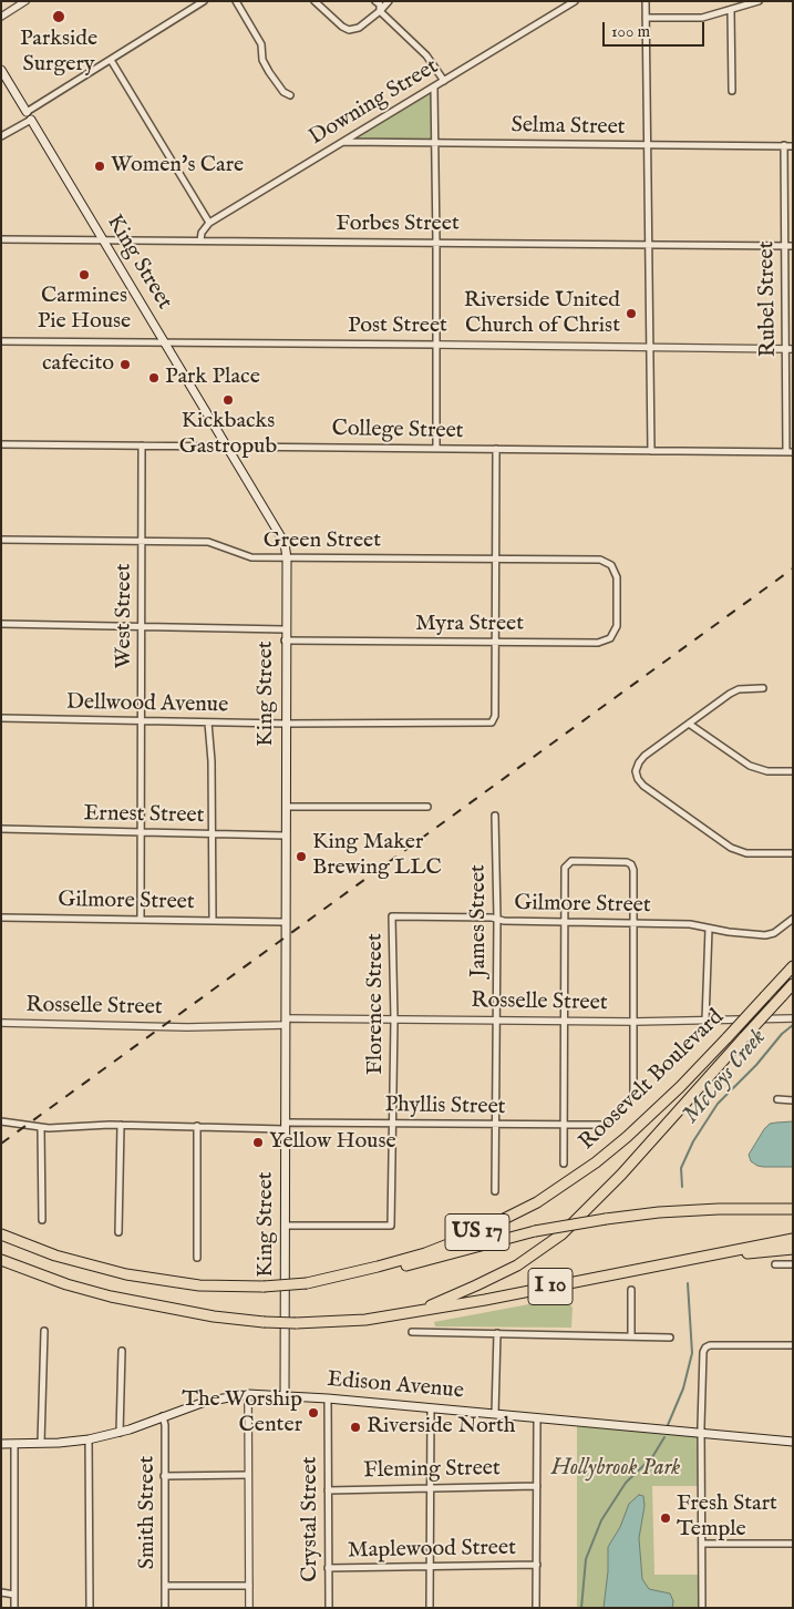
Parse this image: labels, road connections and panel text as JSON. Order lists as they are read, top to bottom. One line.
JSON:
{"streets":{"highway":["Roosevelt Boulevard","US 17","I 10"],"main road":["King Street","Edison Avenue"],"street":["Downing Street","Selma Street","Forbes Street","Rubel Street","Post Street","College Street","Green Street","West Street","Myra Street","Dellwood Avenue","Ernest Street","Gilmore Street","James Street","Rosselle Street","Florence Street","Phyllis Street","Fleming Street","Smith Street","Crystal Street","Maplewood Street"]},"crossings":[["Downing Street","Selma Street"],["Selma Street","Rubel Street"],["Forbes Street","King Street"],["Forbes Street","Rubel Street"],["King Street","Post Street"],["King Street","College Street"],["King Street","Green Street"],["King Street","Myra Street"],["King Street","Dellwood Avenue"],["King Street","Ernest Street"],["King Street","Gilmore Street"],["King Street","Rosselle Street"],["King Street","Florence Street"],["King Street","Phyllis Street"],["King Street","Edison Avenue"],["Rubel Street","Post Street"],["Rubel Street","College Street"],["College Street","West Street"],["Green Street","West Street"],["Green Street","Myra Street"],["West Street","Dellwood Avenue"],["West Street","Ernest Street"],["West Street","Gilmore Street"],["Myra Street","Dellwood Avenue"],["Gilmore Street","James Street"],["Gilmore Street","Florence Street"],["James Street","Rosselle Street"],["James Street","Phyllis Street"],["Rosselle Street","Florence Street"],["Florence Street","Phyllis Street"],["Roosevelt Boulevard","I 10"],["Edison Avenue","Smith Street"],["Edison Avenue","Crystal Street"],["Fleming Street","Crystal Street"],["Crystal Street","Maplewood Street"]],"water":["McCoys Creek"],"parks":["Hollybrook Park"],"places":["Parkside Surgery","Women's Care","Carmines Pie House","Riverside United Church of Christ","cafecito","Park Place","Kickbacks Gastropub","King Maker Brewing LLC","Yellow House","The Worship Center","Riverside North","Fresh Start Temple"],"scale_bar":"100 m"}
